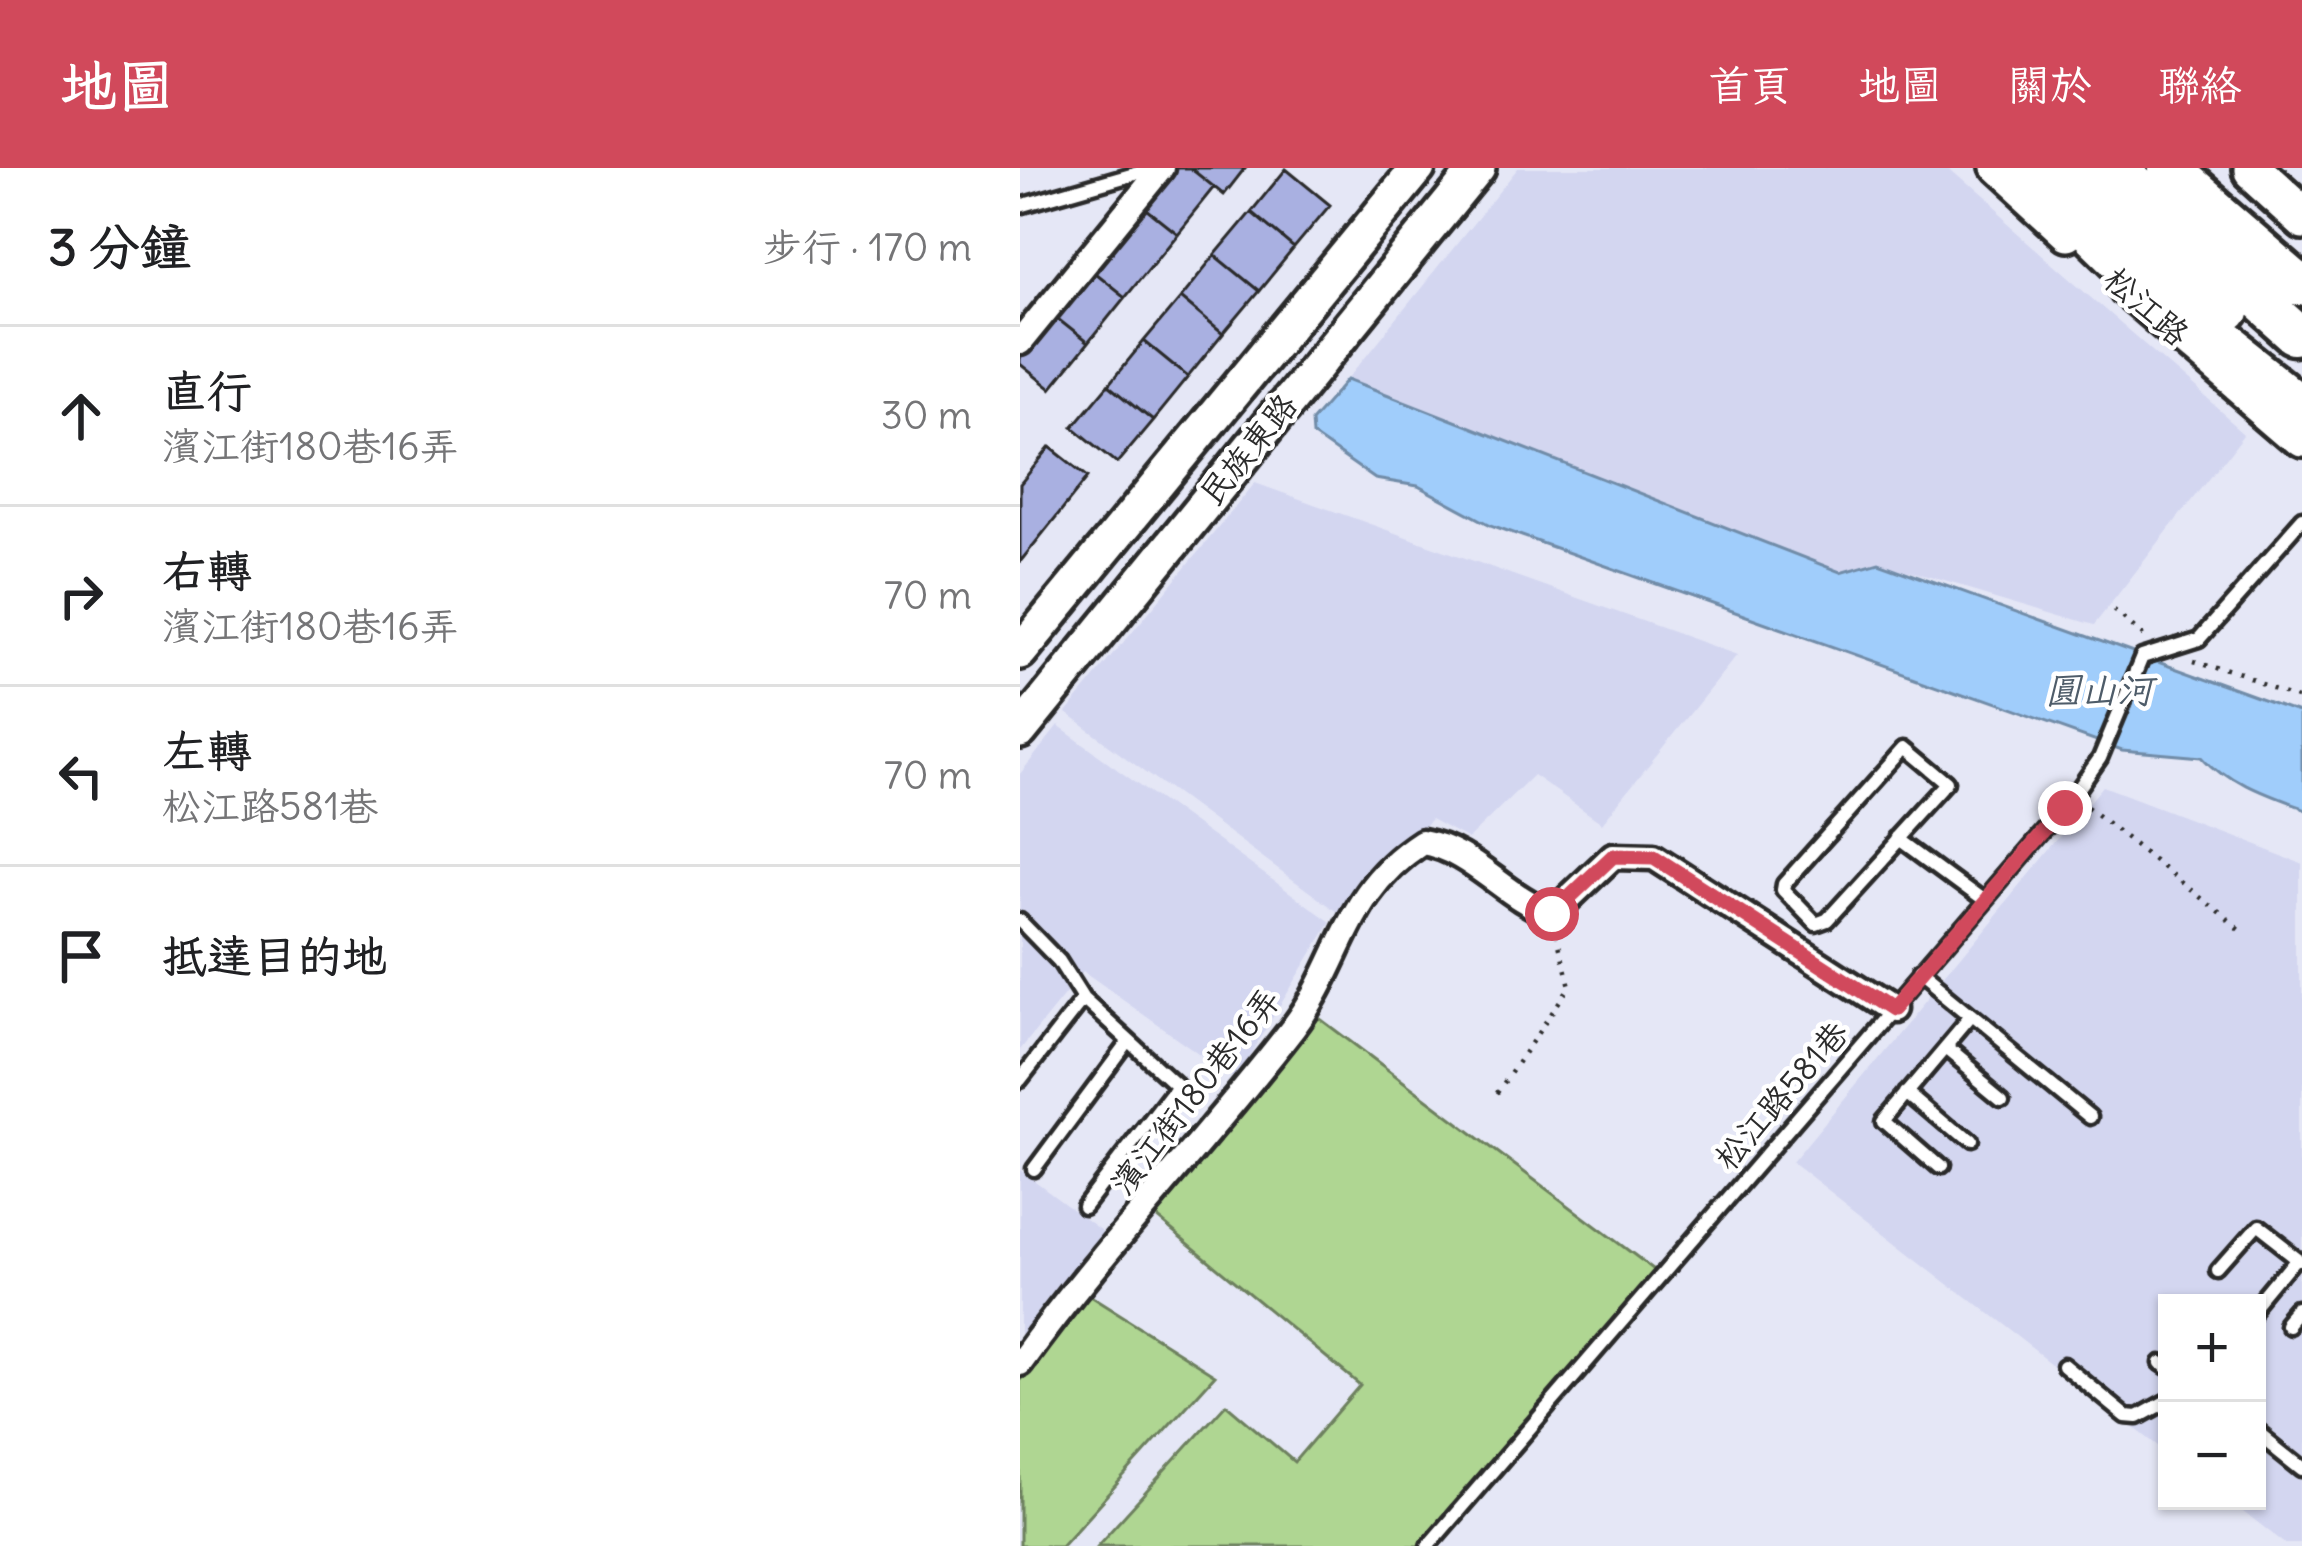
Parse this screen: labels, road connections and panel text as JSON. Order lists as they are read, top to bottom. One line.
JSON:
{"streets":{"street":["松江路","民族東路","濱江街180巷16弄"],"lane":["松江路581巷"]},"water":["圓山河"],"page":{"header":"地圖","nav":["首頁","地圖","關於","聯絡"],"heading":["3 分鐘","步行 · 170 m"],"list":[["直行","濱江街180巷16弄","30 m"],["右轉","濱江街180巷16弄","70 m"],["左轉","松江路581巷","70 m"],"抵達目的地"],"map_buttons":["+","−"]}}
